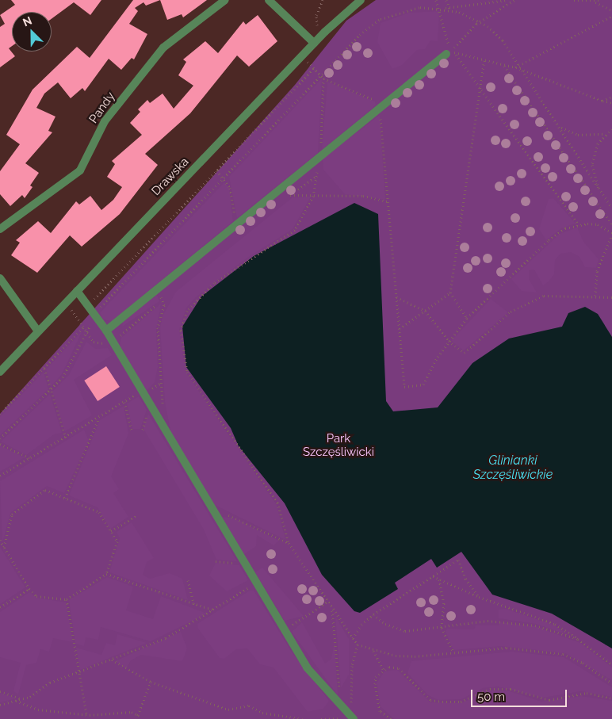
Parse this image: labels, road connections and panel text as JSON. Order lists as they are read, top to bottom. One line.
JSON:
{"streets":{"street":["Pandy","Drawska"]},"water":["Glinianki Szczęśliwickie"],"parks":["Park Szczęśliwicki"],"scale_bar":"50 m","north":"top left"}
